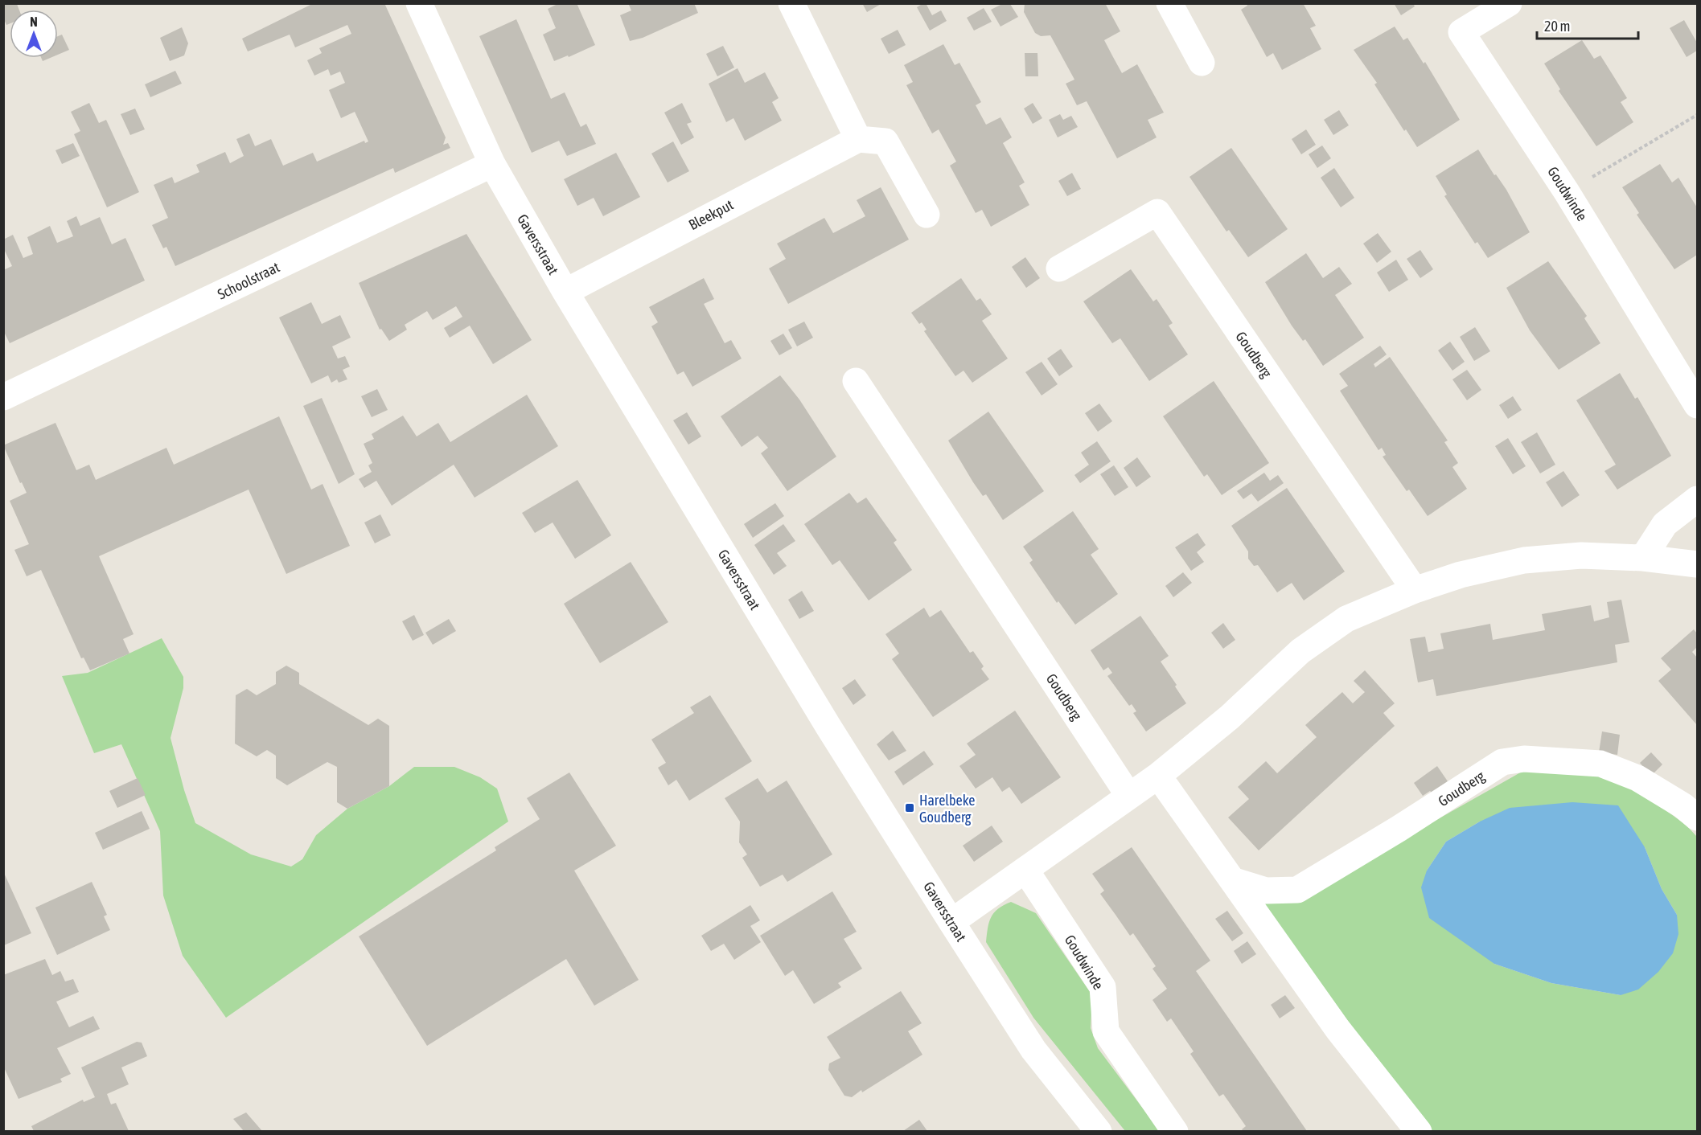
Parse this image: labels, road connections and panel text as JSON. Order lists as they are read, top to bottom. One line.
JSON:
{"streets":{"street":["Goudwinde","Bleekput","Gaversstraat","Schoolstraat","Goudberg"]},"crossings":[["Bleekput","Gaversstraat"],["Gaversstraat","Schoolstraat"]],"places":{"transit":["Harelbeke Goudberg"]},"scale_bar":"20 m","north":"top"}
